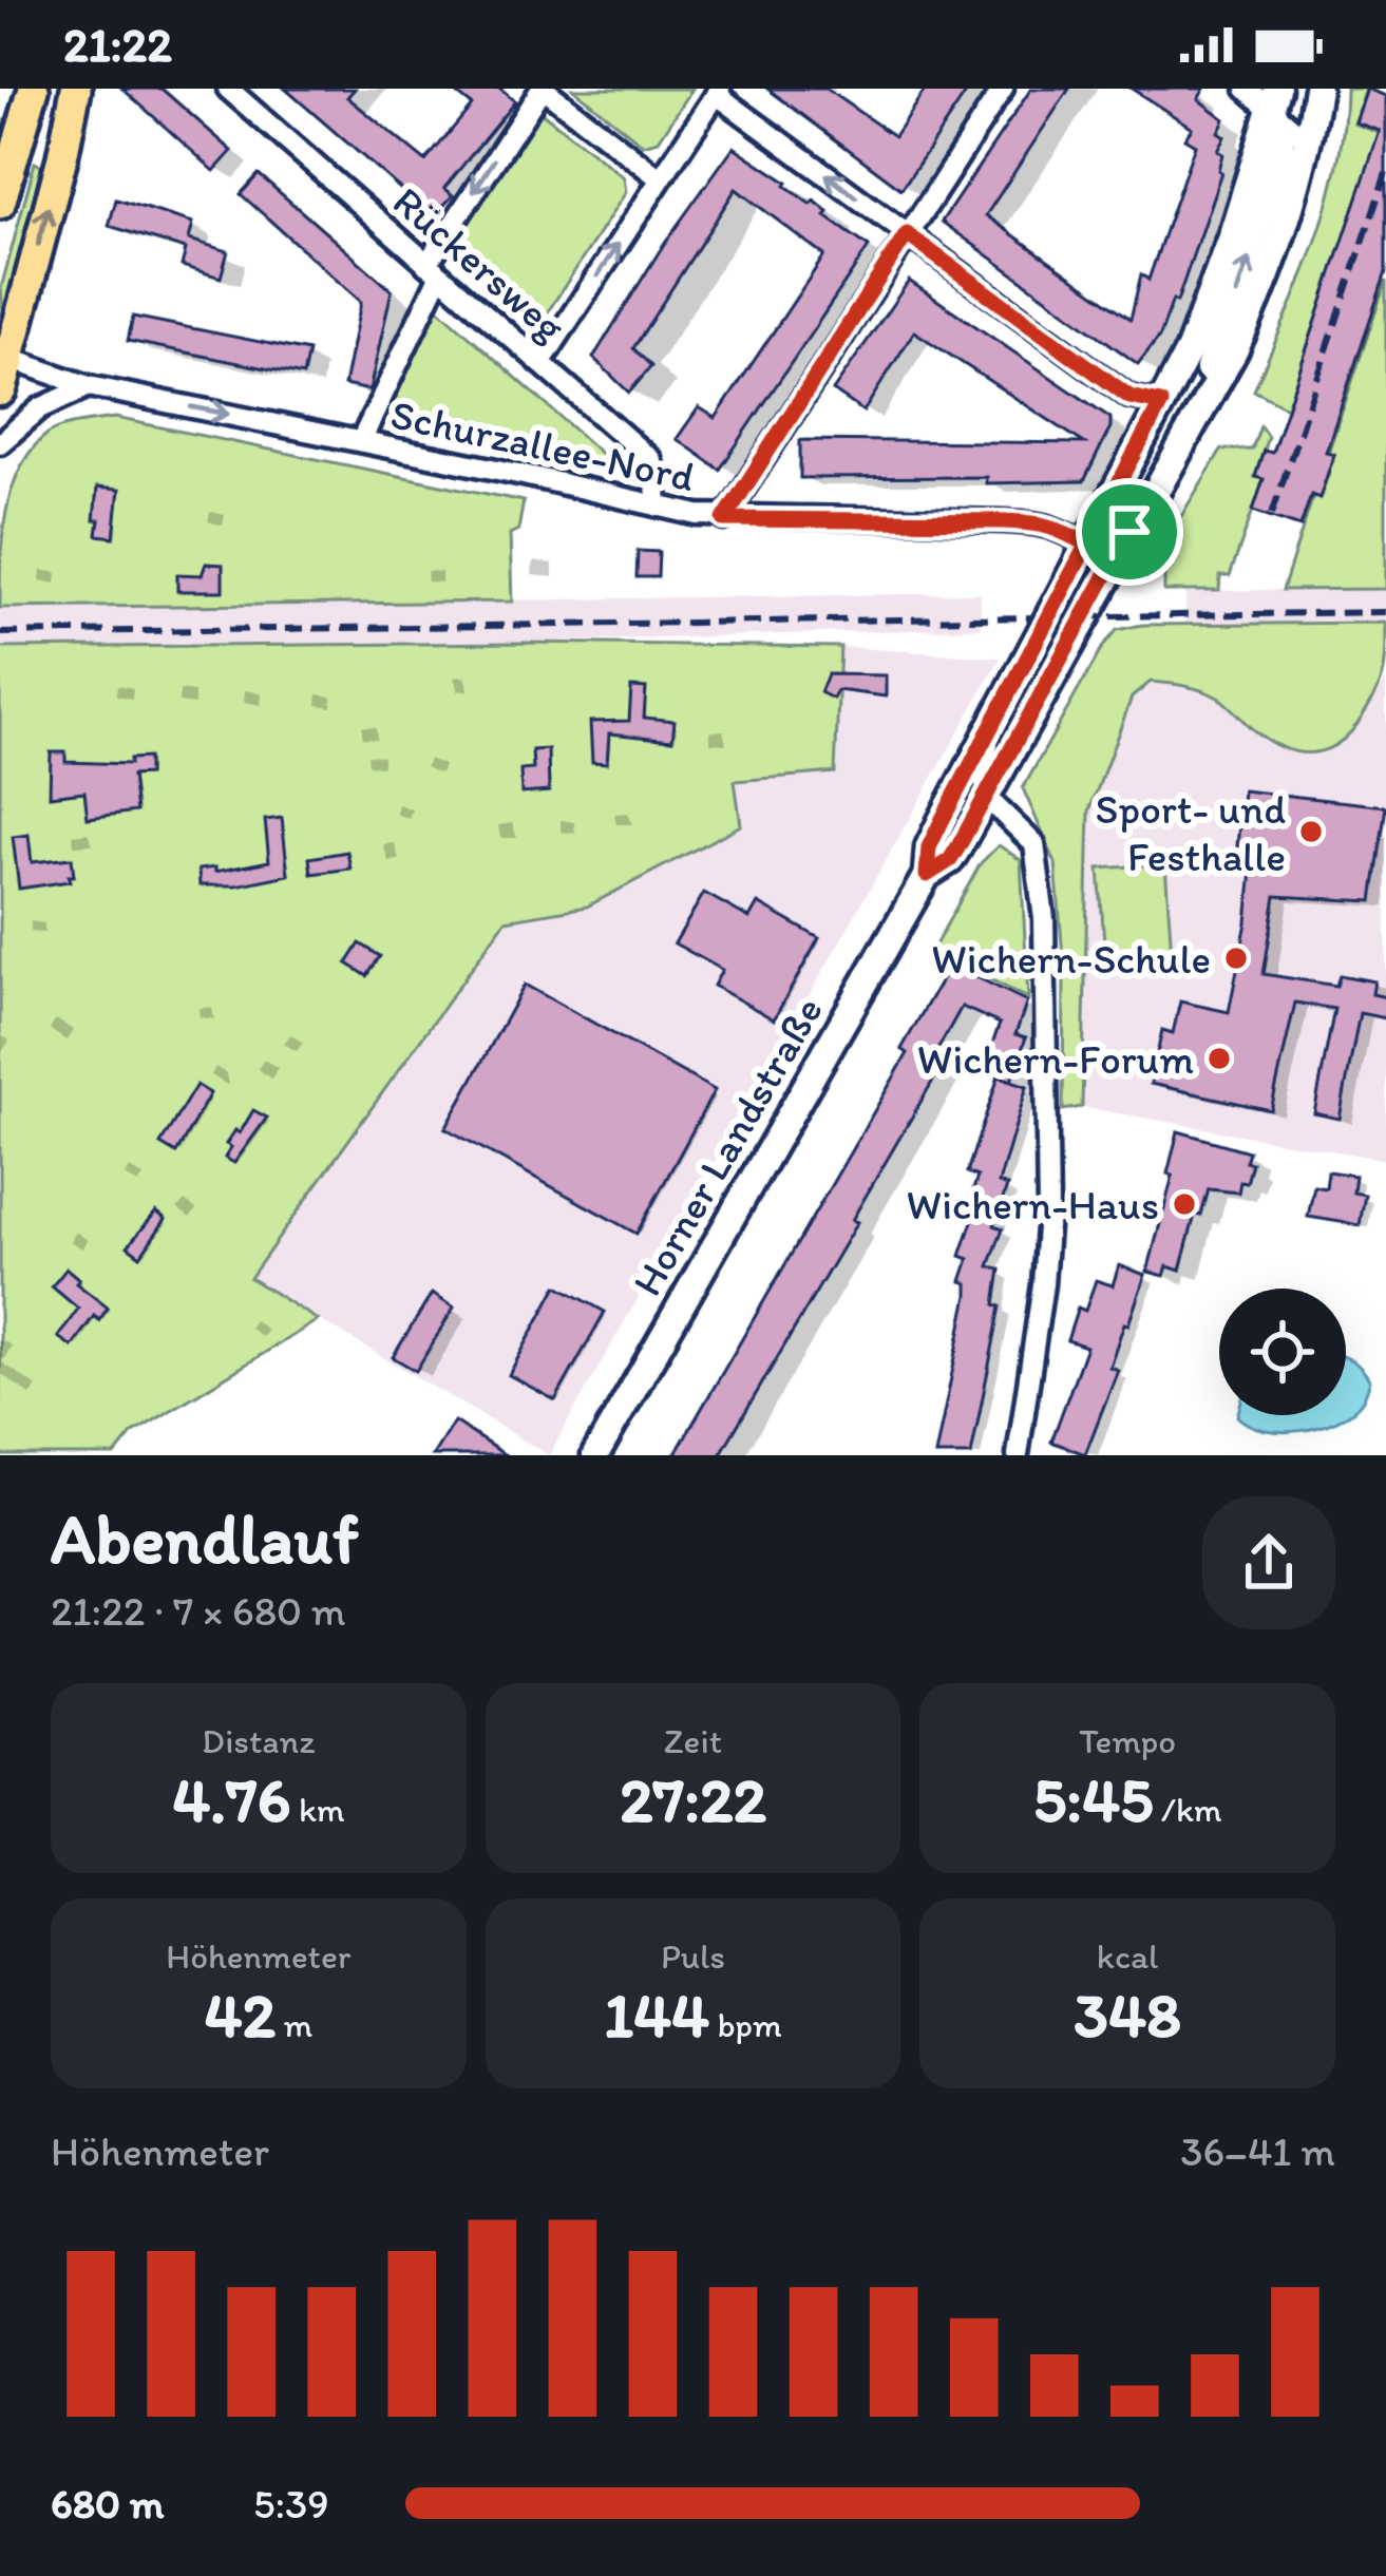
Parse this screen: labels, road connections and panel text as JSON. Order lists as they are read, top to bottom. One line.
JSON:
{"streets":{"main road":["Horner Landstraße"],"street":["Rückersweg","Schurzallee-Nord"]},"crossings":[["Rückersweg","Schurzallee-Nord"],["Schurzallee-Nord","Horner Landstraße"]],"places":["Sport- und Festhalle","Wichern-Schule","Wichern-Forum","Wichern-Haus"],"page":{"status":"21:22","heading":["Abendlauf","21:22 · 7 × 680 m"],"stats":[["Distanz","4.76 km"],["Zeit","27:22"],["Tempo","5:45 /km"],["Höhenmeter","42 m"],["Puls","144 bpm"],["kcal","348"]],"chart":["Höhenmeter","36–41 m"],"list":[{"name":"680 m","note":"5:39"}]}}
